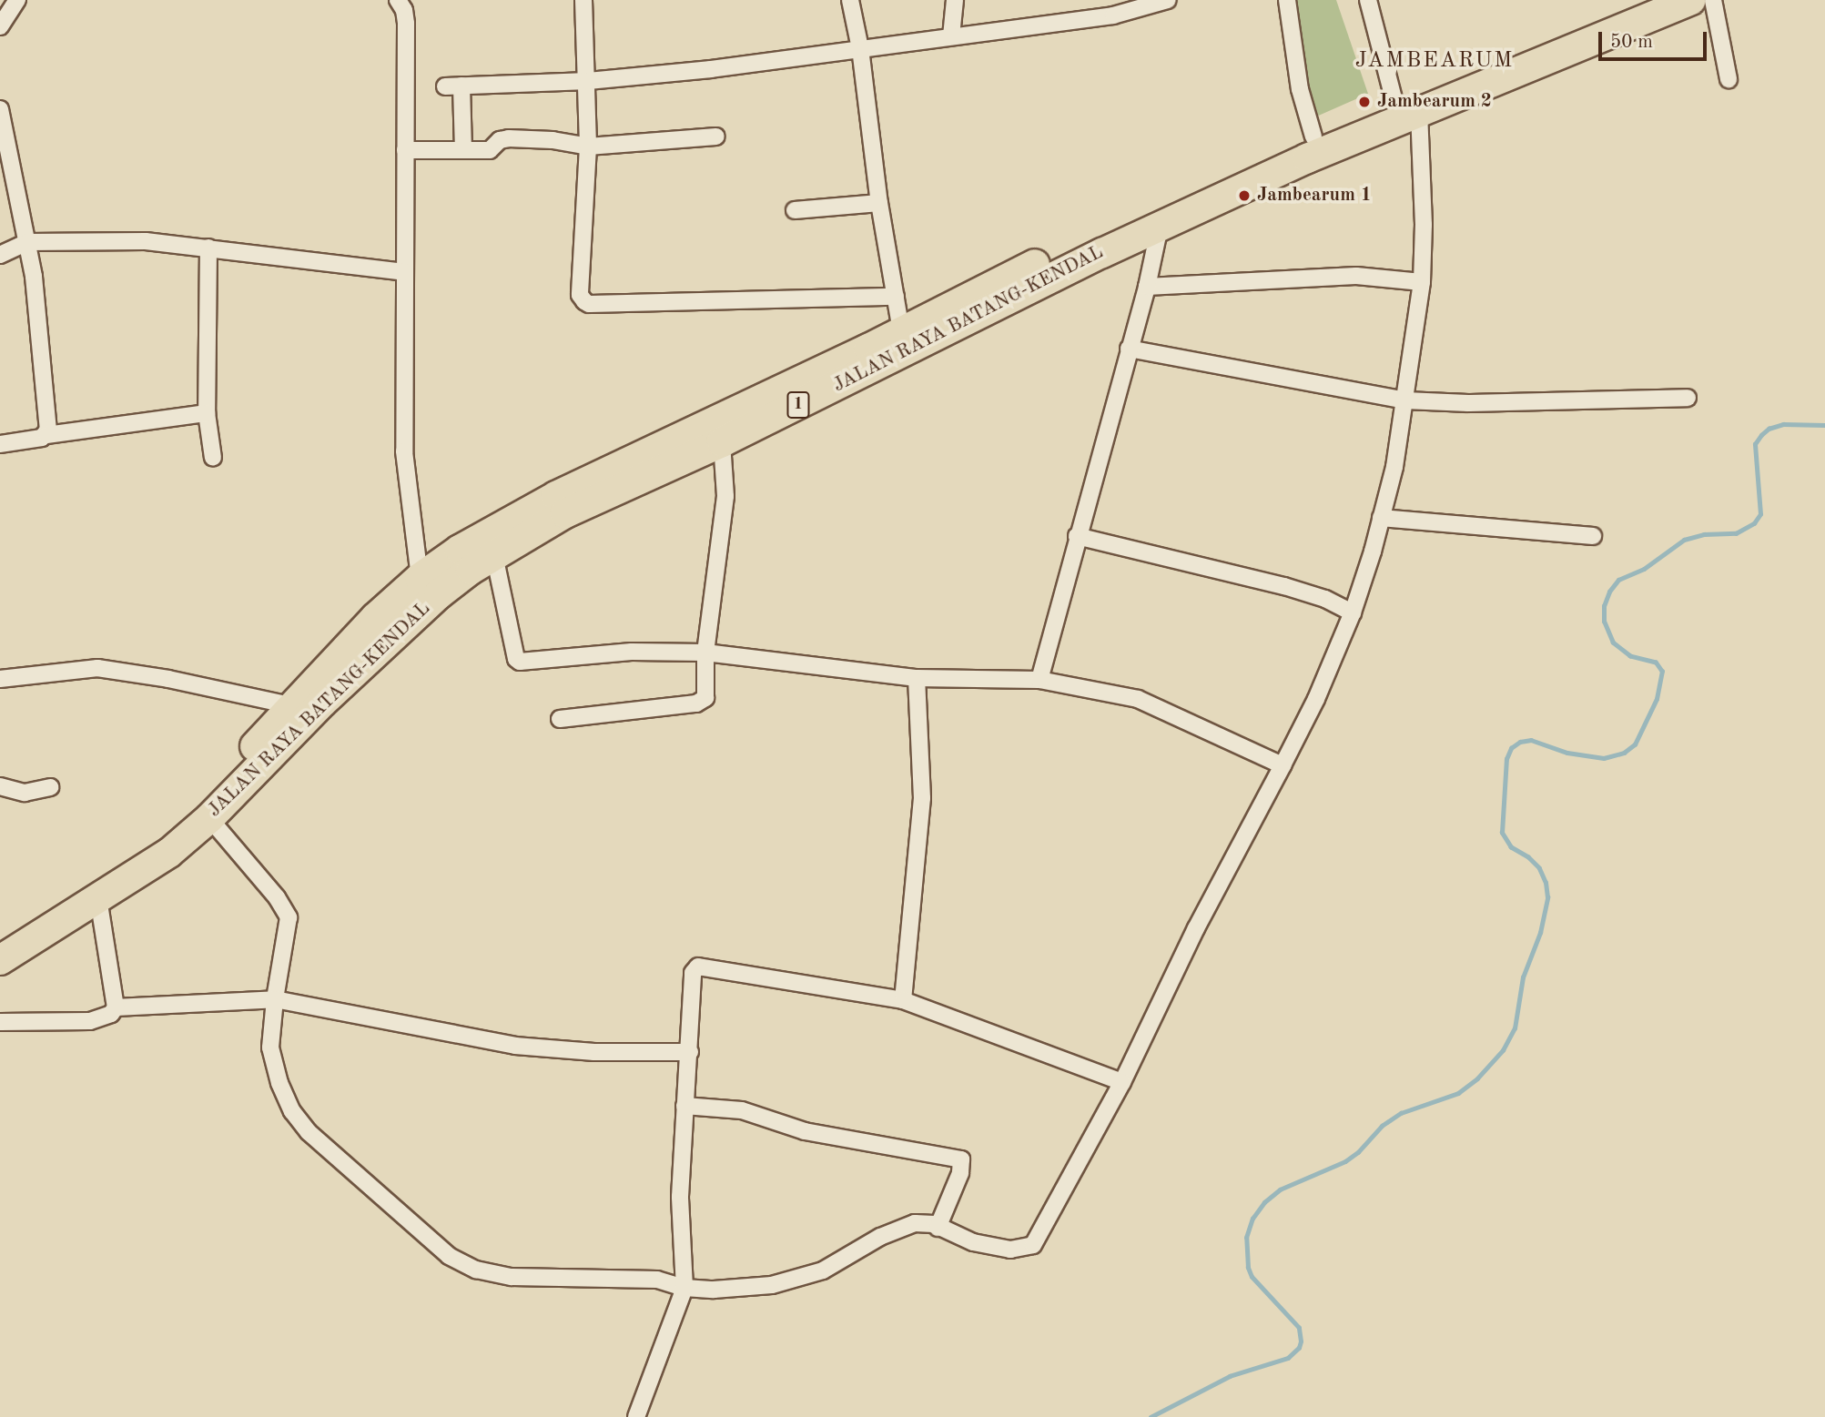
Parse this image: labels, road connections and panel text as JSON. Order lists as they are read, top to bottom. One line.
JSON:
{"streets":{"highway":["JALAN RAYA BATANG-KENDAL","1"]},"districts":["JAMBEARUM"],"places":["Jambearum 2","Jambearum 1"],"scale_bar":"50 m"}
